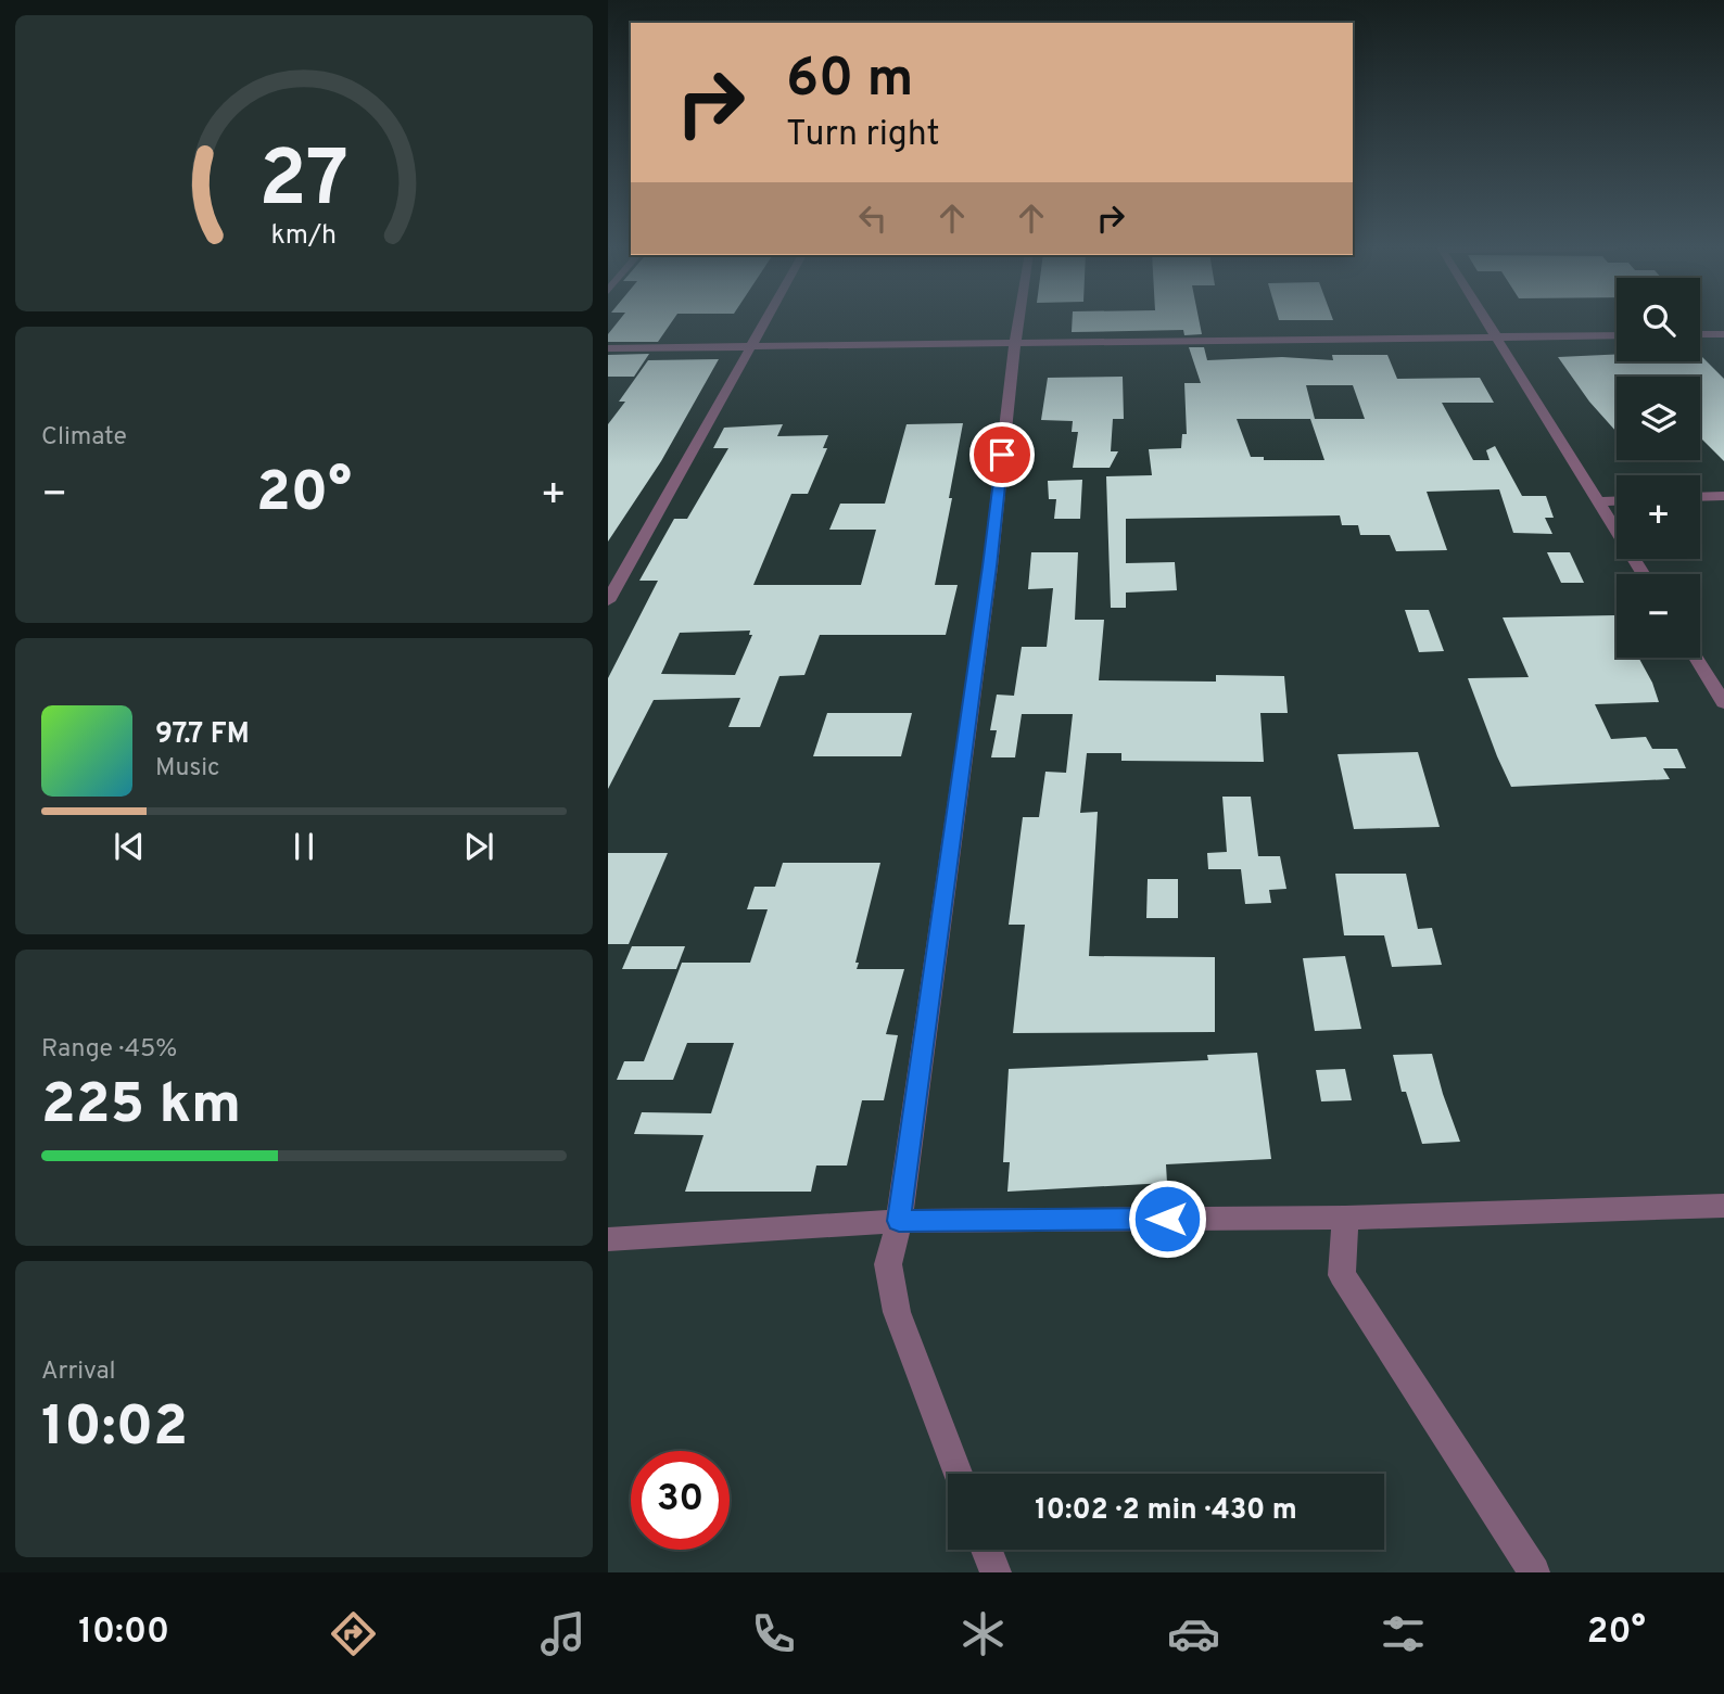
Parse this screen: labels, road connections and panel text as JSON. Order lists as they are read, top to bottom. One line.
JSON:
{"page":{"turn":["60 m","Turn right"],"map_buttons":["+","−"],"tile":["Climate",["Range · 45%","225 km"],["Arrival","10:02"]],"heat":["−","20°","+"],"song":["97.7 FM","Music"],"limit":"30","trip":"10:02 · 2 min · 430 m","tabs":["10:00","20°"],"gauge":["27","km/h"]}}
